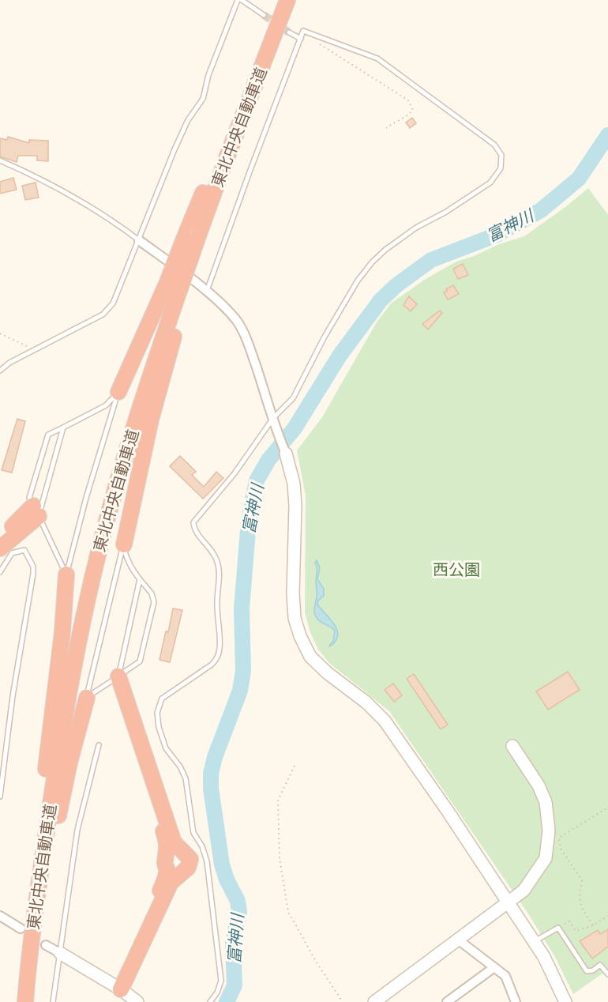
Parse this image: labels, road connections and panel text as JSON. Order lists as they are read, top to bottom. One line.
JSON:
{"streets":{"highway":["東北中央自動車道"]},"water":["富神川"],"parks":["西公園"]}
